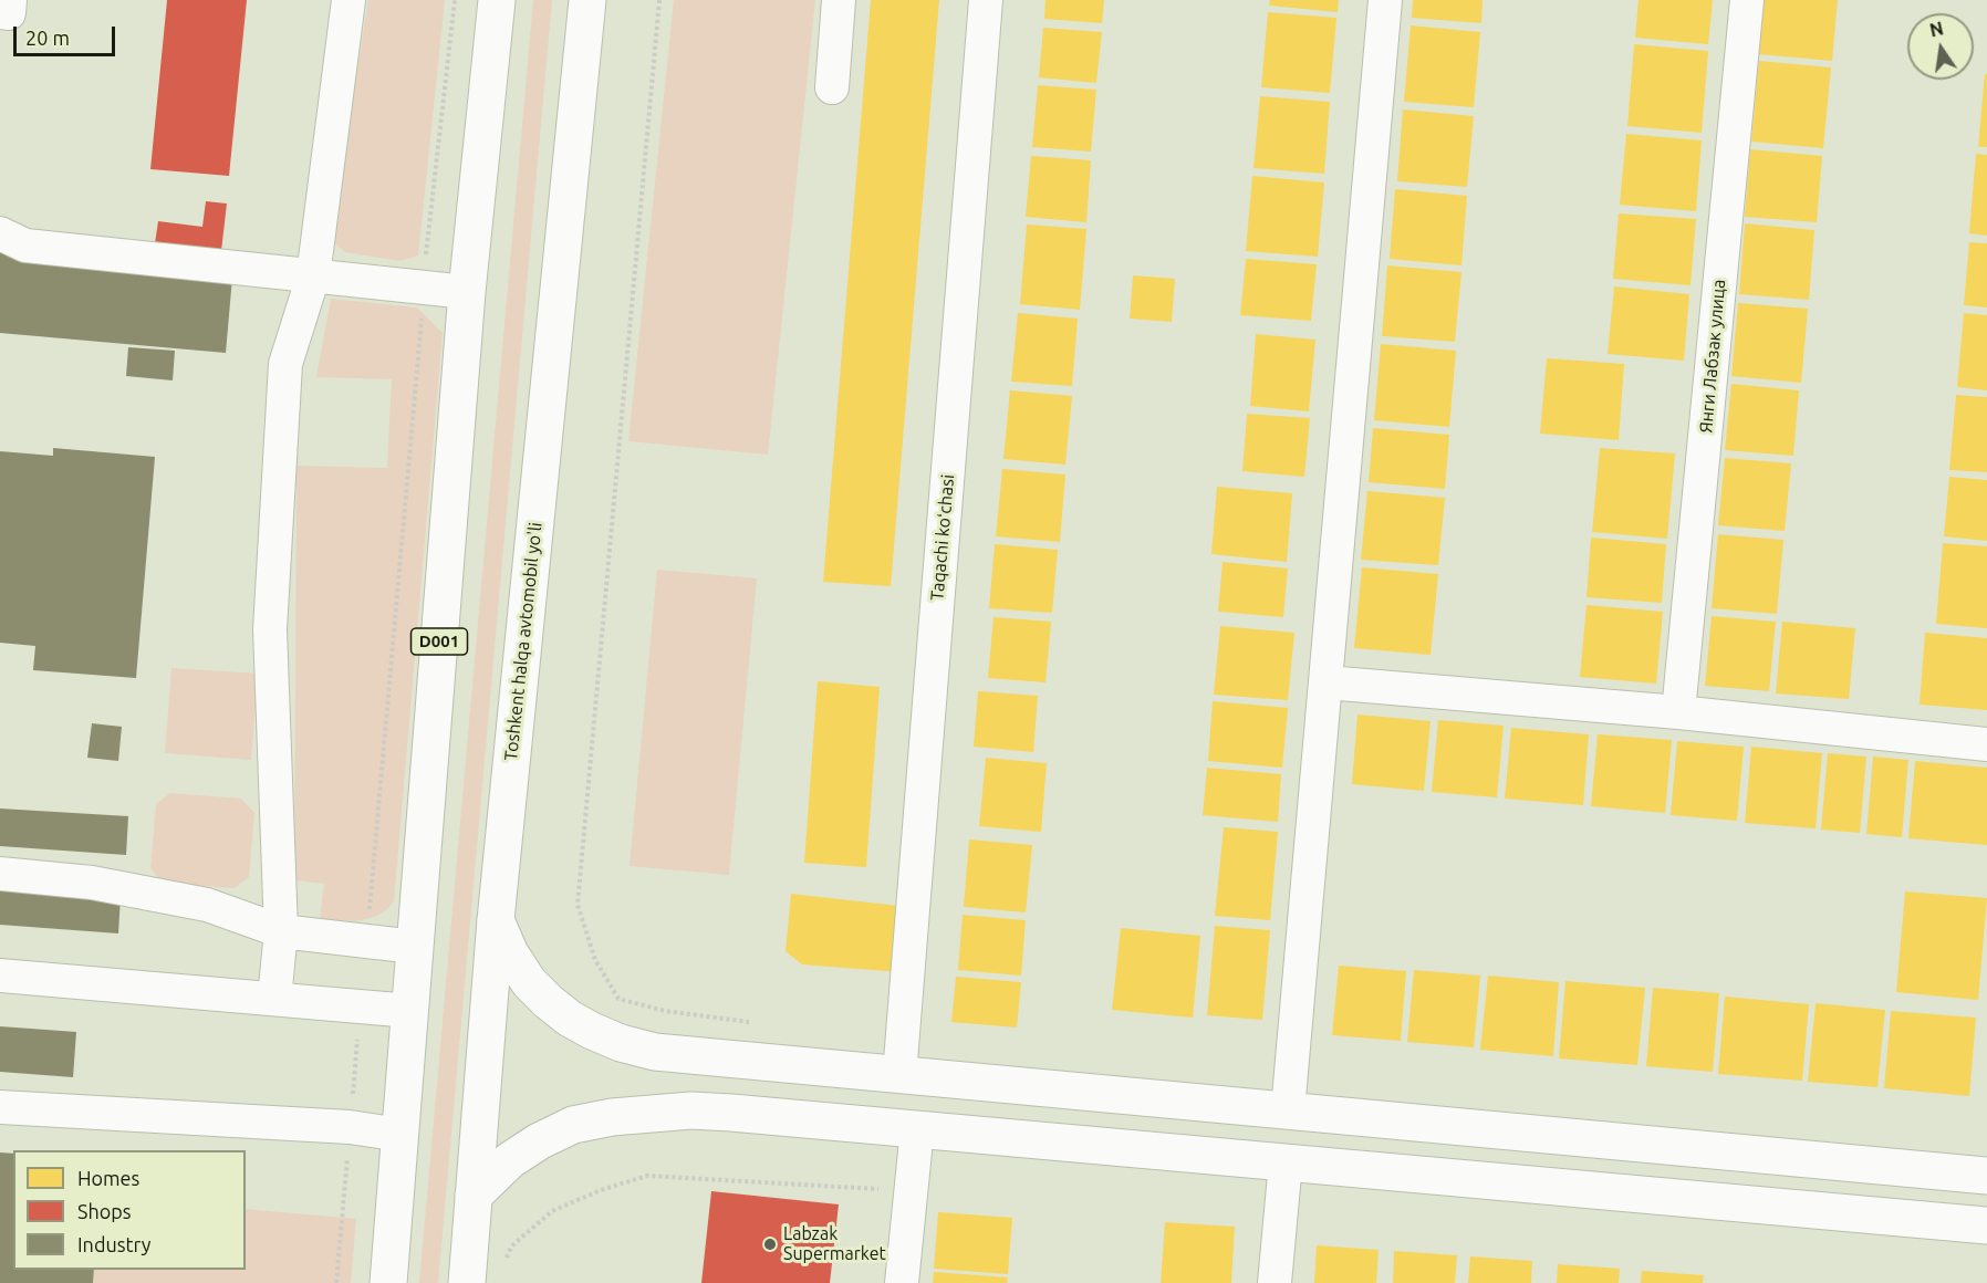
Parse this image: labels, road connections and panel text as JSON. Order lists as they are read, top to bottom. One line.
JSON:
{"streets":{"main road":["D001","Toshkent halqa avtomobil yo'li"],"street":["Янги Лабзак улица","Taqachi koʻchasi"]},"places":["Labzak Supermarket"],"legend":["Homes","Shops","Industry"],"scale_bar":"20 m","north":"top"}
